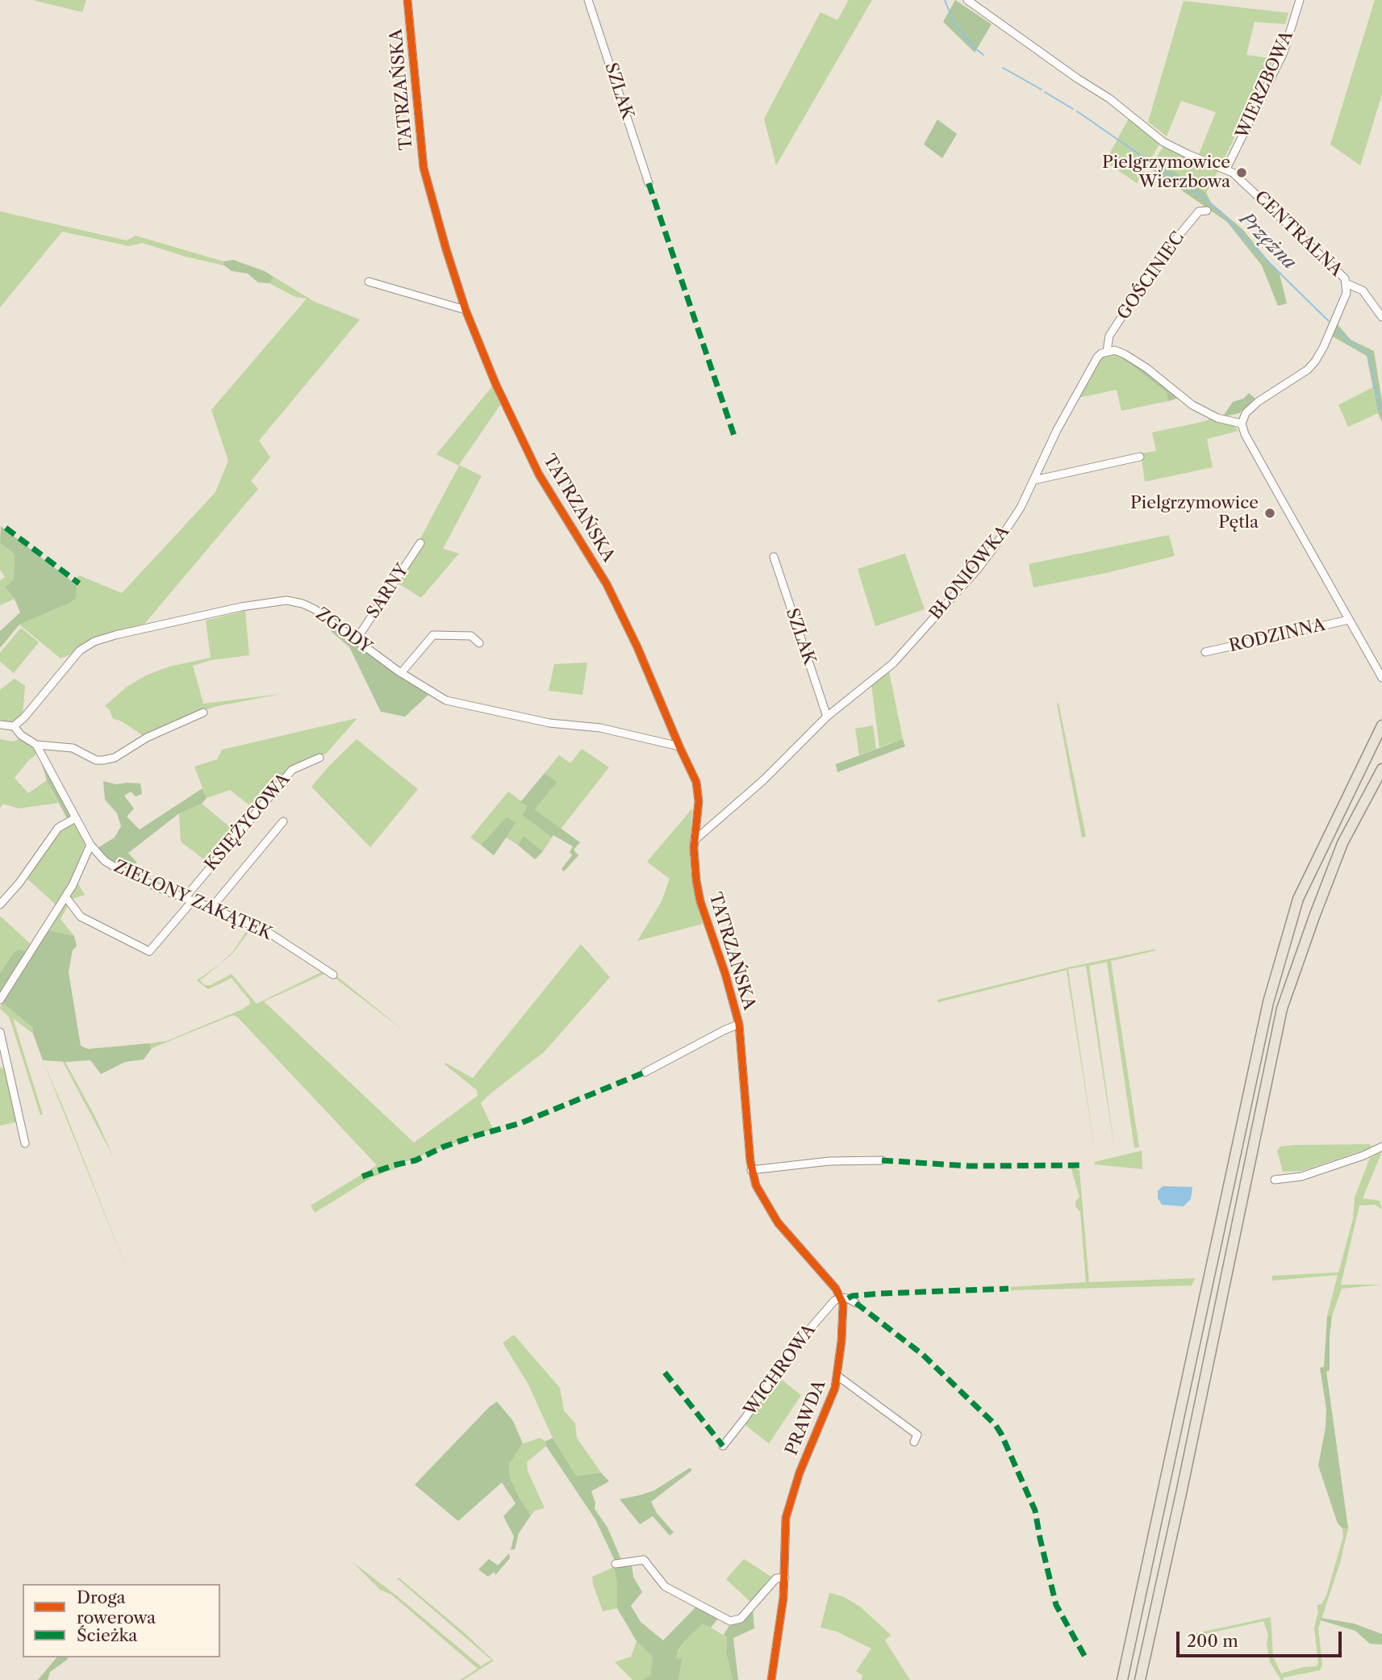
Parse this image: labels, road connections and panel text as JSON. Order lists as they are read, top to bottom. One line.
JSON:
{"streets":{"street":["WIERZBOWA","TATRZAŃSKA","SZLAK","CENTRALNA","GOŚCINIEC","BŁONIÓWKA","SARNY","ZGODY","RODZINNA","KSIĘŻYCOWA","ZIELONY ZAKĄTEK","WICHROWA","PRAWDA"]},"crossings":[["WIERZBOWA","CENTRALNA"],["TATRZAŃSKA","BŁONIÓWKA"],["TATRZAŃSKA","ZGODY"],["SZLAK","BŁONIÓWKA"],["GOŚCINIEC","BŁONIÓWKA"],["SARNY","ZGODY"],["ZGODY","ZIELONY ZAKĄTEK"],["KSIĘŻYCOWA","ZIELONY ZAKĄTEK"],["WICHROWA","PRAWDA"]],"water":["Przężna"],"places":["Pielgrzymowice Wierzbowa","Pielgrzymowice Pętla"],"legend":["Droga rowerowa","Ścieżka"],"scale_bar":"200 m"}
